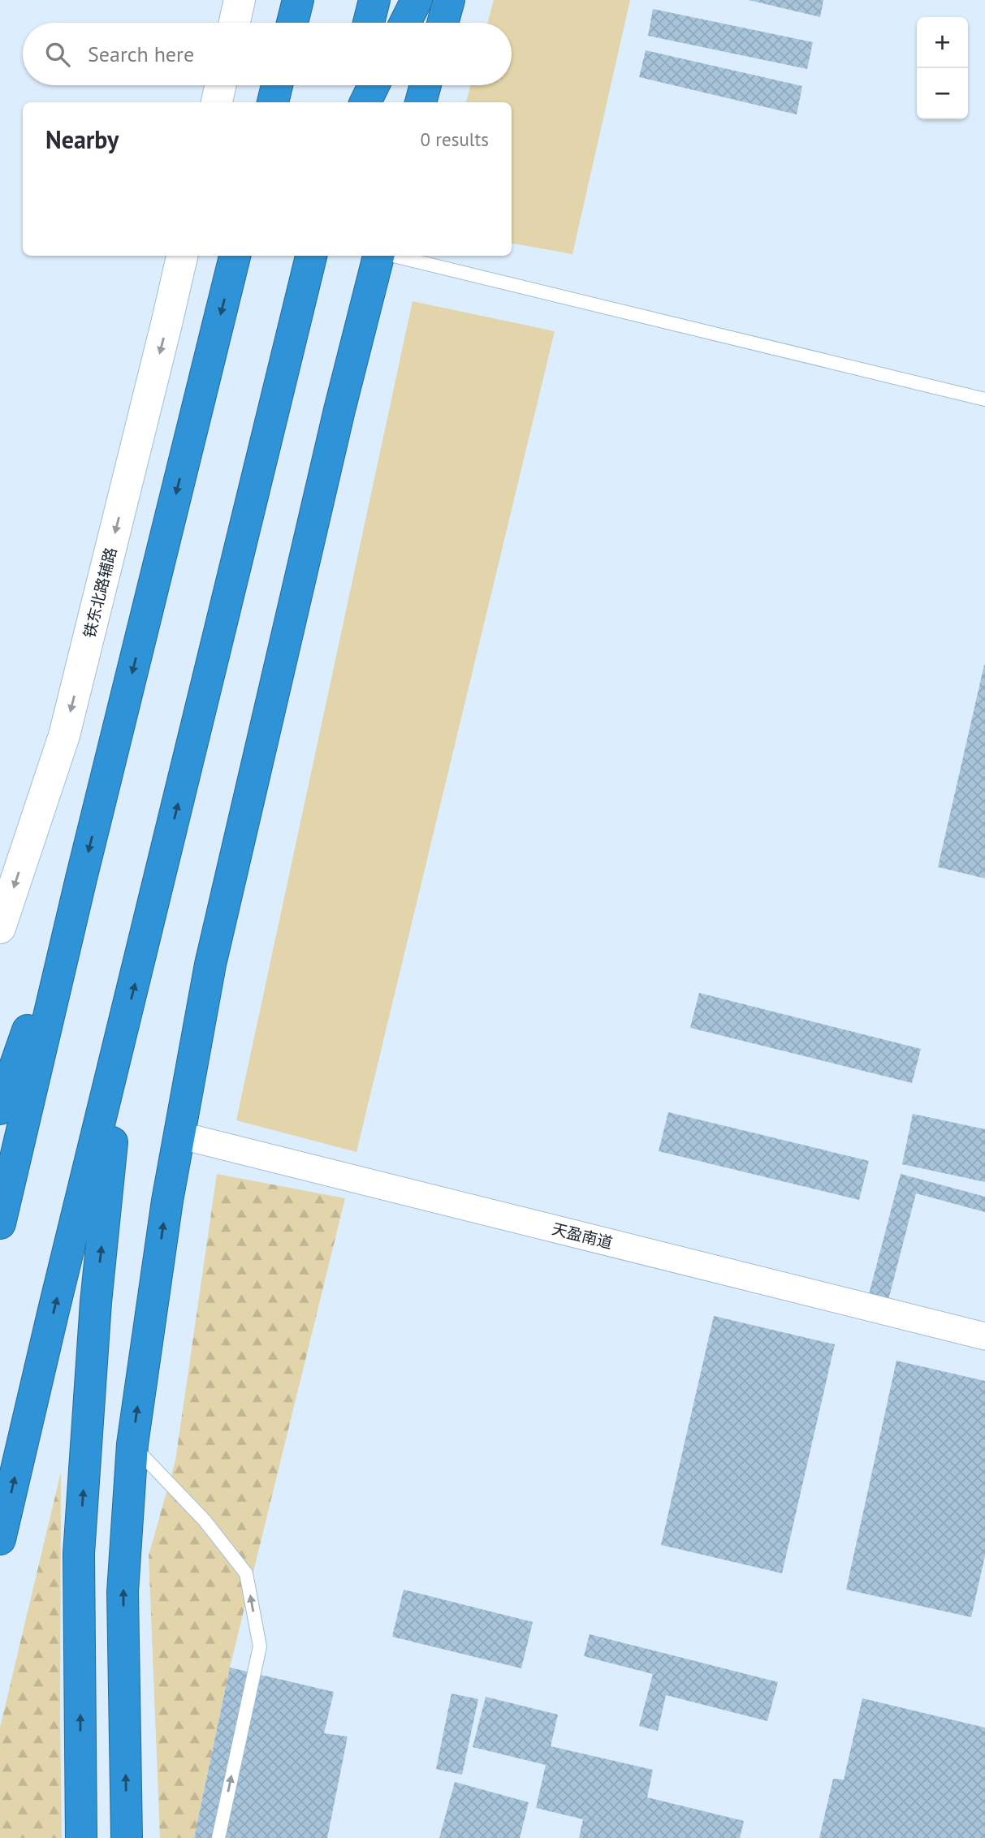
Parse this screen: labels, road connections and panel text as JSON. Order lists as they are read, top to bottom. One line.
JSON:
{"streets":{"street":["铁东北路辅路","天盈南道"]},"one_way":["铁东北路辅路"],"page":{"map_buttons":["+","−"],"search":"Search here","heading":["Nearby","0 results"]}}
